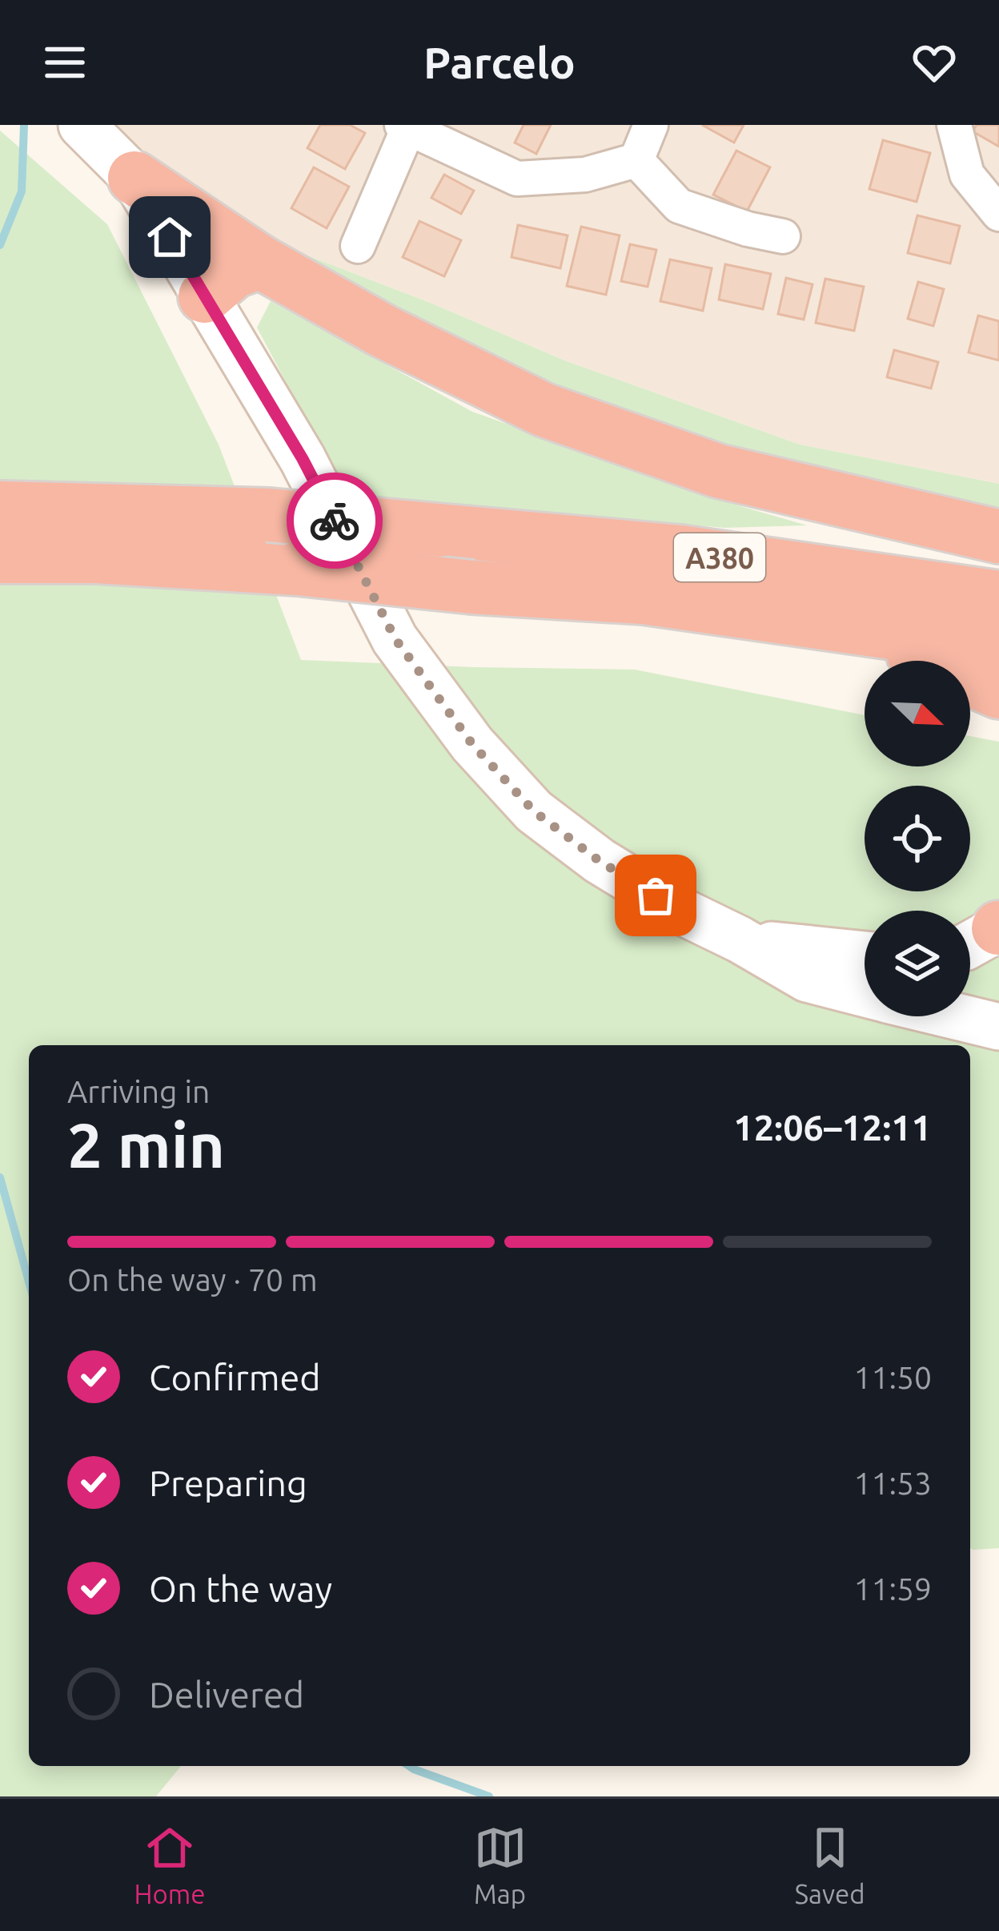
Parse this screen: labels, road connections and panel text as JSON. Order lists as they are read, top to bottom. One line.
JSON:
{"streets":{"highway":["A380"]},"north":"bottom right","page":{"header":"Parcelo","heading":["2 min","Arriving in","12:06–12:11"],"bar":"On the way · 70 m","list":[["Confirmed","11:50"],["Preparing","11:53"],["On the way","11:59"],"Delivered"],"tabs":["Home","Map","Saved"]}}
